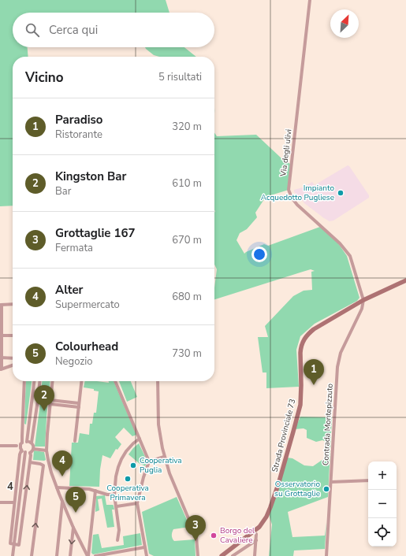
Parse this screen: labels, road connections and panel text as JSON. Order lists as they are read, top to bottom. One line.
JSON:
{"streets":{"main road":["Strada Provinciale 73"],"street":["Via degli ulivi","Contrada Montepizzuto"]},"crossings":[["Via degli ulivi","Contrada Montepizzuto"],["Via degli ulivi","Strada Provinciale 73"],["Contrada Montepizzuto","Strada Provinciale 73"]],"places":["Impianto Acquedotto Pugliese","Cooperativa Puglia","Cooperativa Primavera","Osservatorio su Grottaglie","Borgo del Cavaliere"],"north":"top right","page":{"search":"Cerca qui","heading":["Vicino","5 risultati"],"list":[{"mark":"1","name":"Paradiso","note":"Ristorante","value":"320 m"},{"mark":"2","name":"Kingston Bar","note":"Bar","value":"610 m"},{"mark":"3","name":"Grottaglie 167","note":"Fermata","value":"670 m"},{"mark":"4","name":"Alter","note":"Supermercato","value":"680 m"},{"mark":"5","name":"Colourhead","note":"Negozio","value":"730 m"}],"pins":["1","2","4","5","3"],"map_buttons":["+","−"]},"grid":{"rows":["4"]}}
